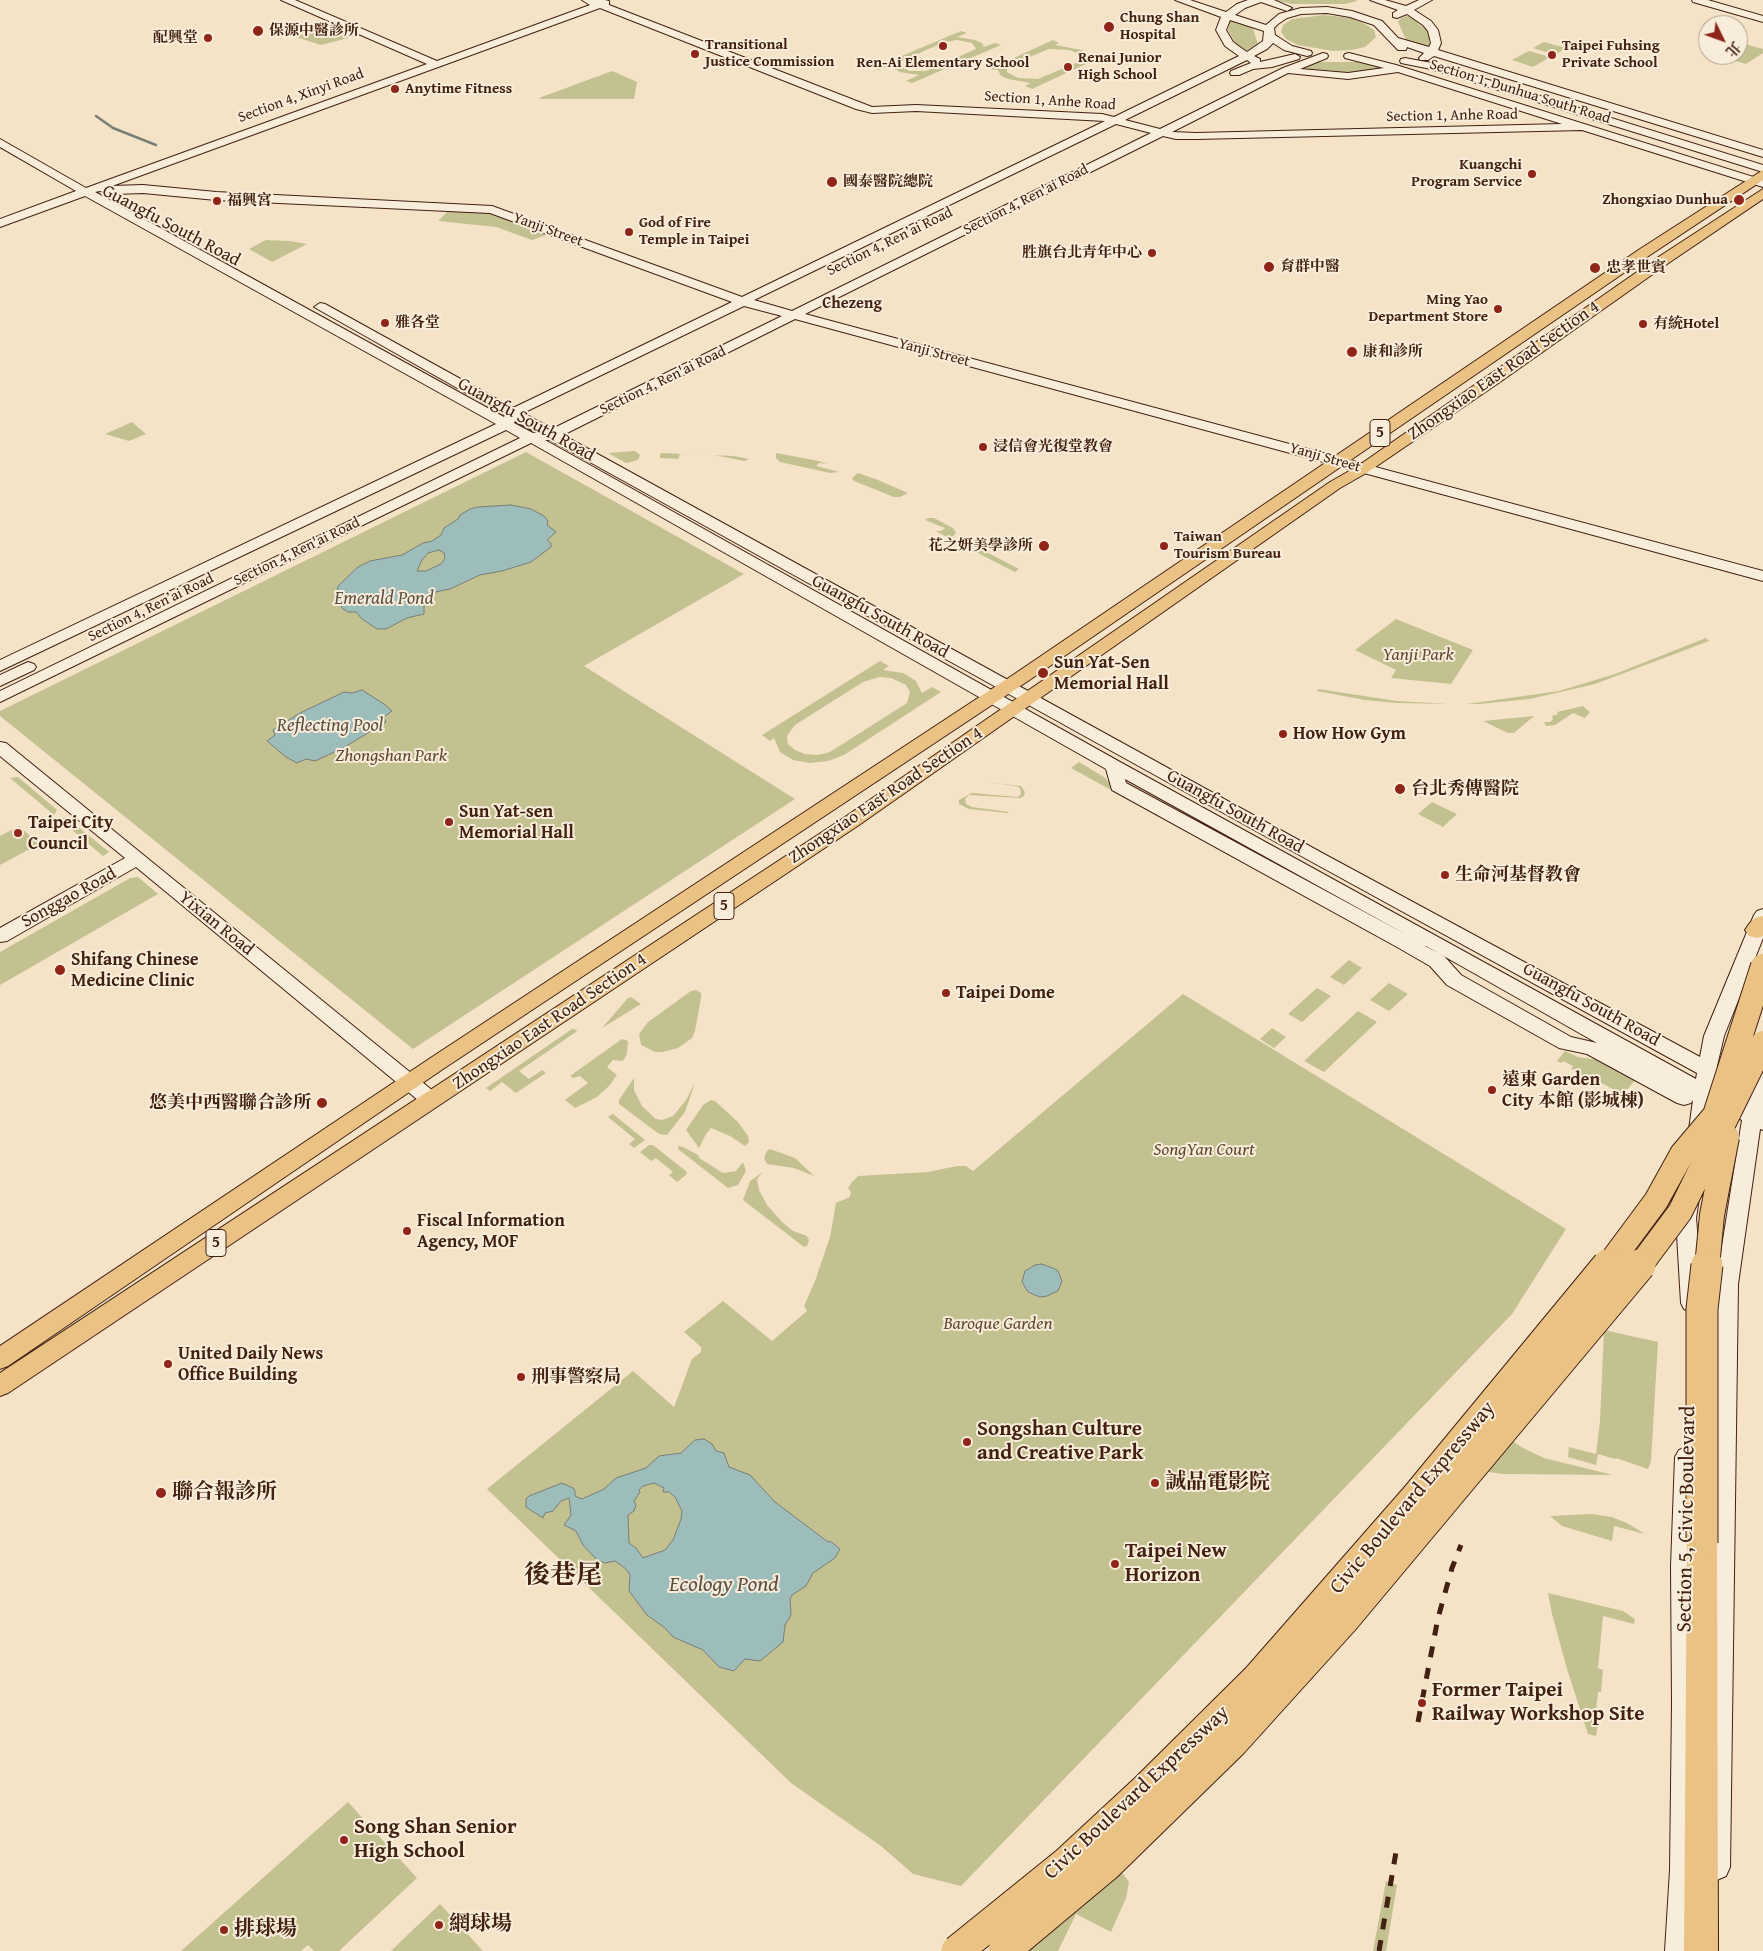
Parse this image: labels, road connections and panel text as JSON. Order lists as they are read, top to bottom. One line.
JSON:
{"streets":{"highway":["Civic Boulevard Expressway"],"main road":["Section 1, Dunhua South Road","Section 4, Xinyi Road","Section 1, Anhe Road","Section 4, Ren'ai Road","Guangfu South Road","Yanji Street","Section 4, Ren’ai Road","Zhongxiao East Road Section 4","5","Songgao Road","Yixian Road","Section 5, Civic Boulevard"]},"crossings":[["Section 1, Dunhua South Road","Section 1, Anhe Road"],["Section 1, Dunhua South Road","Section 4, Ren'ai Road"],["Section 1, Dunhua South Road","Section 4, Ren’ai Road"],["Section 1, Dunhua South Road","Zhongxiao East Road Section 4"],["Section 4, Xinyi Road","Section 1, Anhe Road"],["Section 4, Xinyi Road","Guangfu South Road"],["Section 4, Xinyi Road","Yanji Street"],["Section 1, Anhe Road","Section 4, Ren'ai Road"],["Section 1, Anhe Road","Section 4, Ren’ai Road"],["Section 4, Ren'ai Road","Guangfu South Road"],["Section 4, Ren'ai Road","Yanji Street"],["Section 4, Ren'ai Road","Section 4, Ren’ai Road"],["Guangfu South Road","Yanji Street"],["Guangfu South Road","Section 4, Ren’ai Road"],["Guangfu South Road","Zhongxiao East Road Section 4"],["Guangfu South Road","Civic Boulevard Expressway"],["Guangfu South Road","Section 5, Civic Boulevard"],["Yanji Street","Section 4, Ren’ai Road"],["Yanji Street","Zhongxiao East Road Section 4"],["Zhongxiao East Road Section 4","Yixian Road"],["Songgao Road","Yixian Road"],["Civic Boulevard Expressway","Section 5, Civic Boulevard"]],"districts":["Chezeng","後巷尾"],"water":["Emerald Pond","Reflecting Pool","Ecology Pond"],"parks":["Yanji Park","Zhongshan Park","SongYan Court","Baroque Garden"],"places":["Chung Shan Hospital","保源中醫診所","配興堂","Ren-Ai Elementary School","Transitional Justice Commission","Taipei Fuhsing Private School","Renai Junior High School","Anytime Fitness","Kuangchi Program Service","國泰醫院總院","Zhongxiao Dunhua","福興宮","God of Fire Temple in Taipei","胜旗台北青年中心","育群中醫","忠孝世賓","Ming Yao Department Store","雅各堂","有統Hotel","康和診所","浸信會光復堂教會","花之妍美學診所","Taiwan Tourism Bureau","Sun Yat-Sen Memorial Hall","How How Gym","台北秀傳醫院","Sun Yat-sen Memorial Hall","Taipei City Council","生命河基督教會","Shifang Chinese Medicine Clinic","Taipei Dome","遠東 Garden City 本館 (影城棟)","悠美中西醫聯合診所","Fiscal Information Agency, MOF","United Daily News Office Building","刑事警察局","Songshan Culture and Creative Park","誠品電影院","聯合報診所","Taipei New Horizon","Former Taipei Railway Workshop Site","Song Shan Senior High School","網球場","排球場"],"north":"bottom right"}
